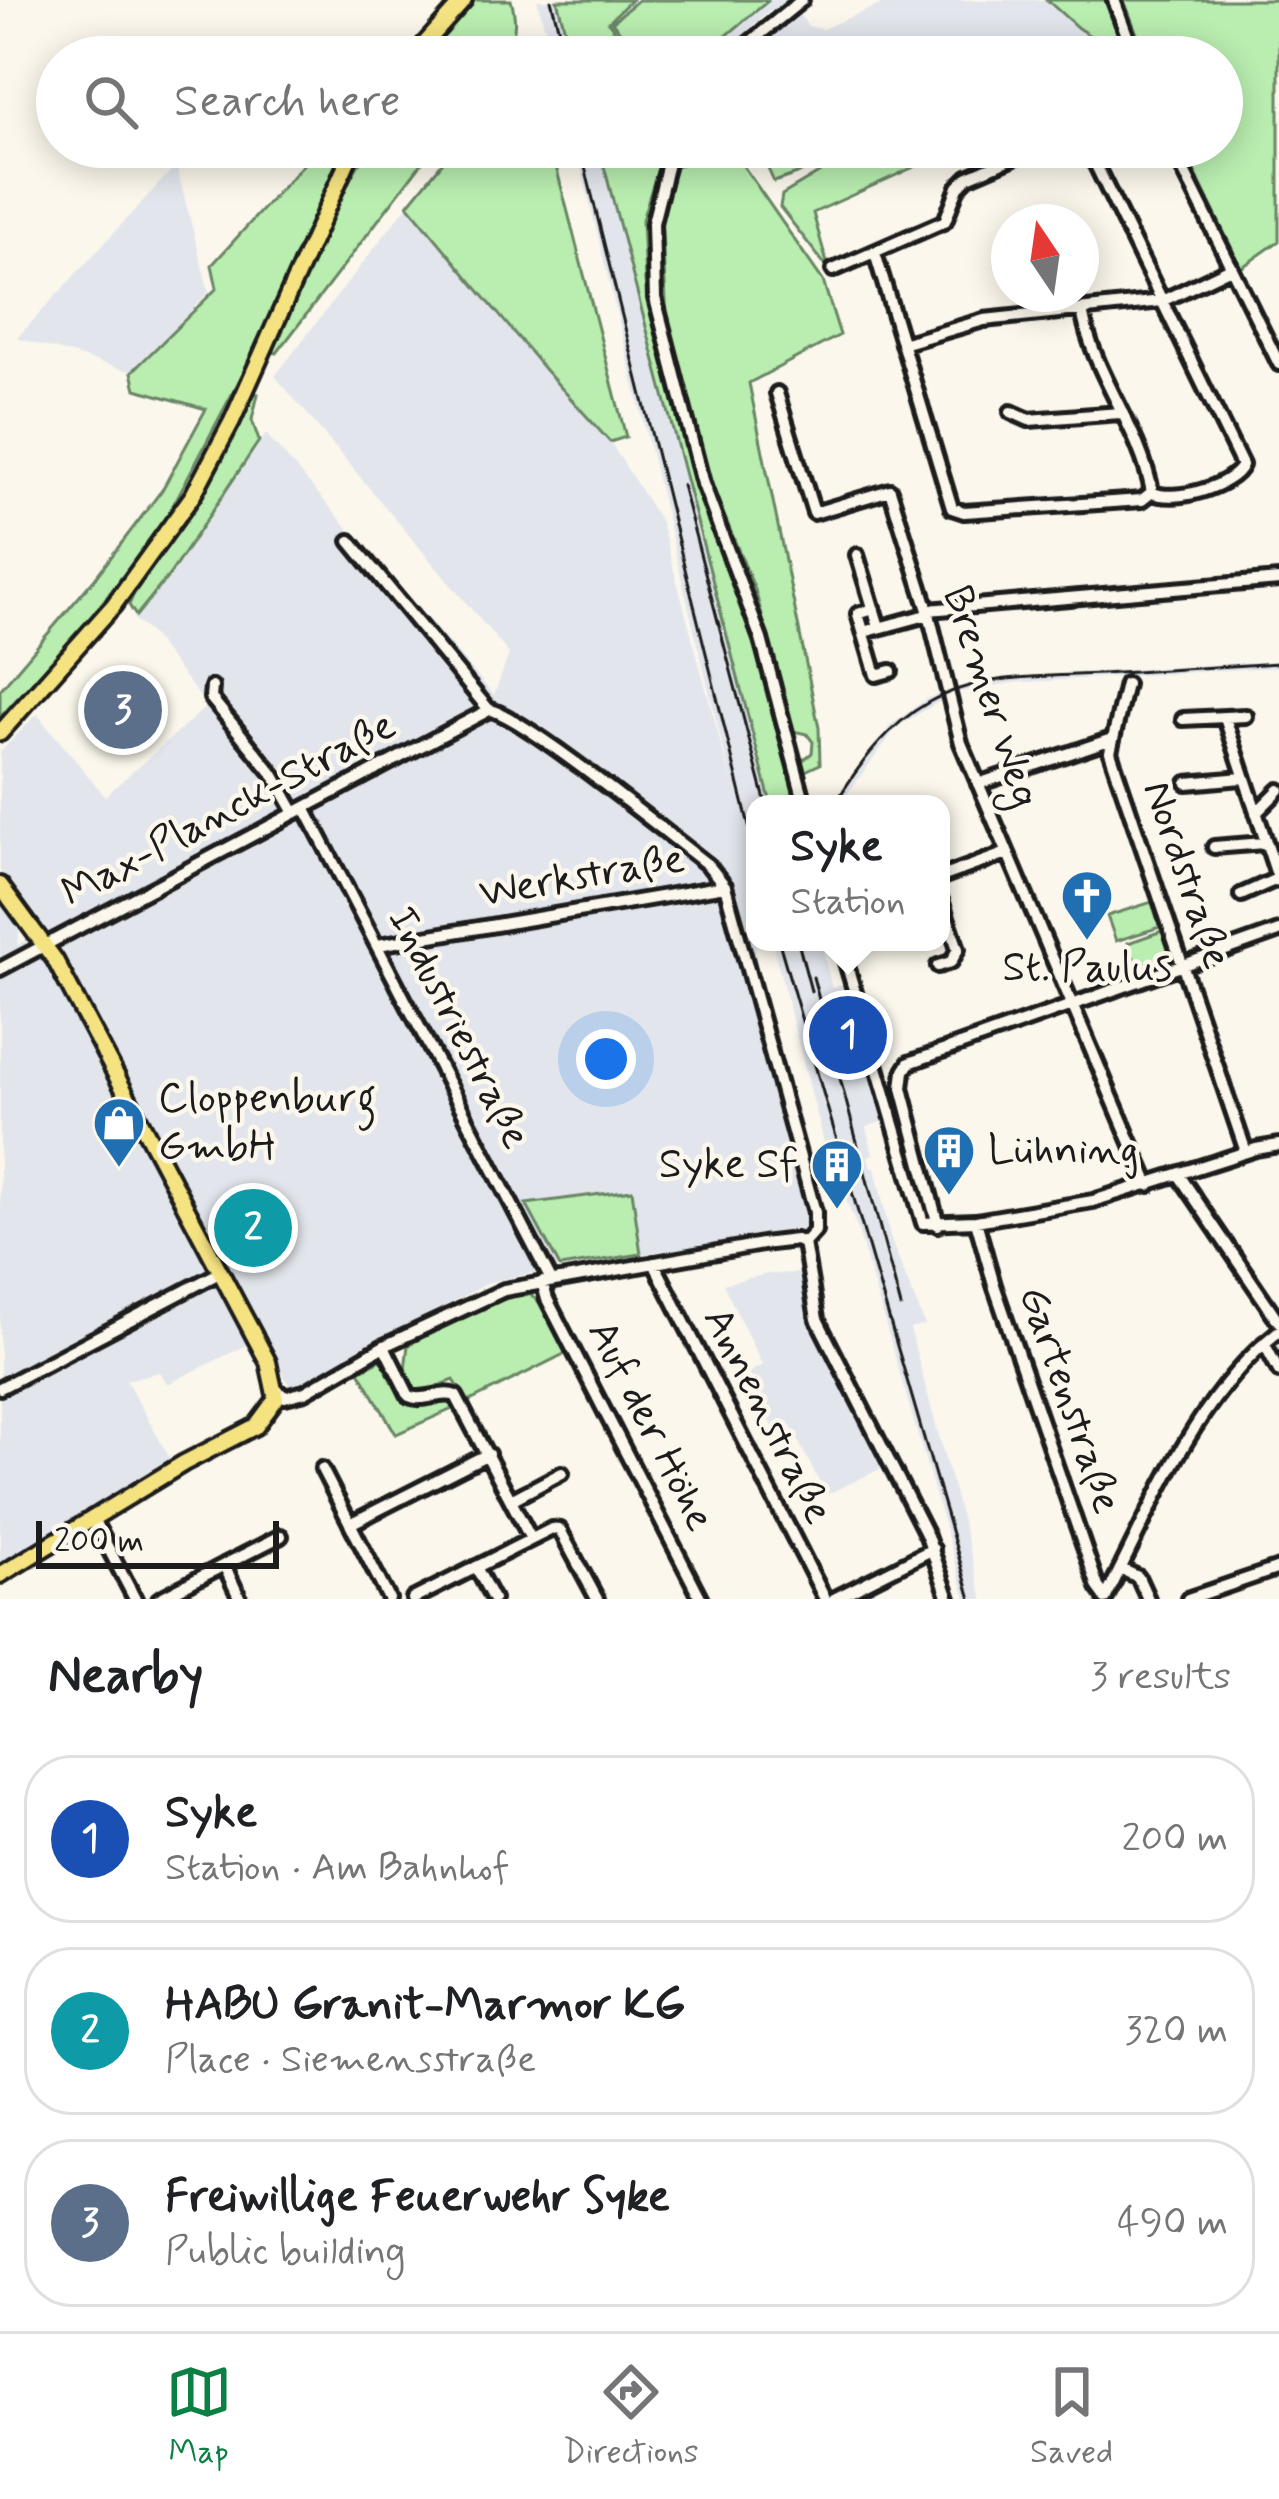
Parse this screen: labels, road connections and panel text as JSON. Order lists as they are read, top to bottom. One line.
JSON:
{"streets":{"street":["Bremer Weg","Max-Planck-Straße","Nordstraße","Werkstraße","Industriestraße","Gartenstraße","Annenstraße","Auf der Höhe"]},"crossings":[["Max-Planck-Straße","Industriestraße"],["Werkstraße","Industriestraße"],["Industriestraße","Auf der Höhe"]],"places":{"church":["St. Paulus"],"shop":["Cloppenburg GmbH"],"building":["Lühning","Syke Sf"]},"scale_bar":"200 m","north":"top","page":{"search":"Search here","pins":["3","1","2"],"popup":["Syke","Station"],"scale":"200 m","heading":["Nearby","3 results"],"list":[{"mark":"1","name":"Syke","note":"Station · Am Bahnhof","value":"200 m"},{"mark":"2","name":"HABU Granit-Marmor KG","note":"Place · Siemensstraße","value":"320 m"},{"mark":"3","name":"Freiwillige Feuerwehr Syke","note":"Public building","value":"490 m"}],"nav":["Map","Directions","Saved"]}}
